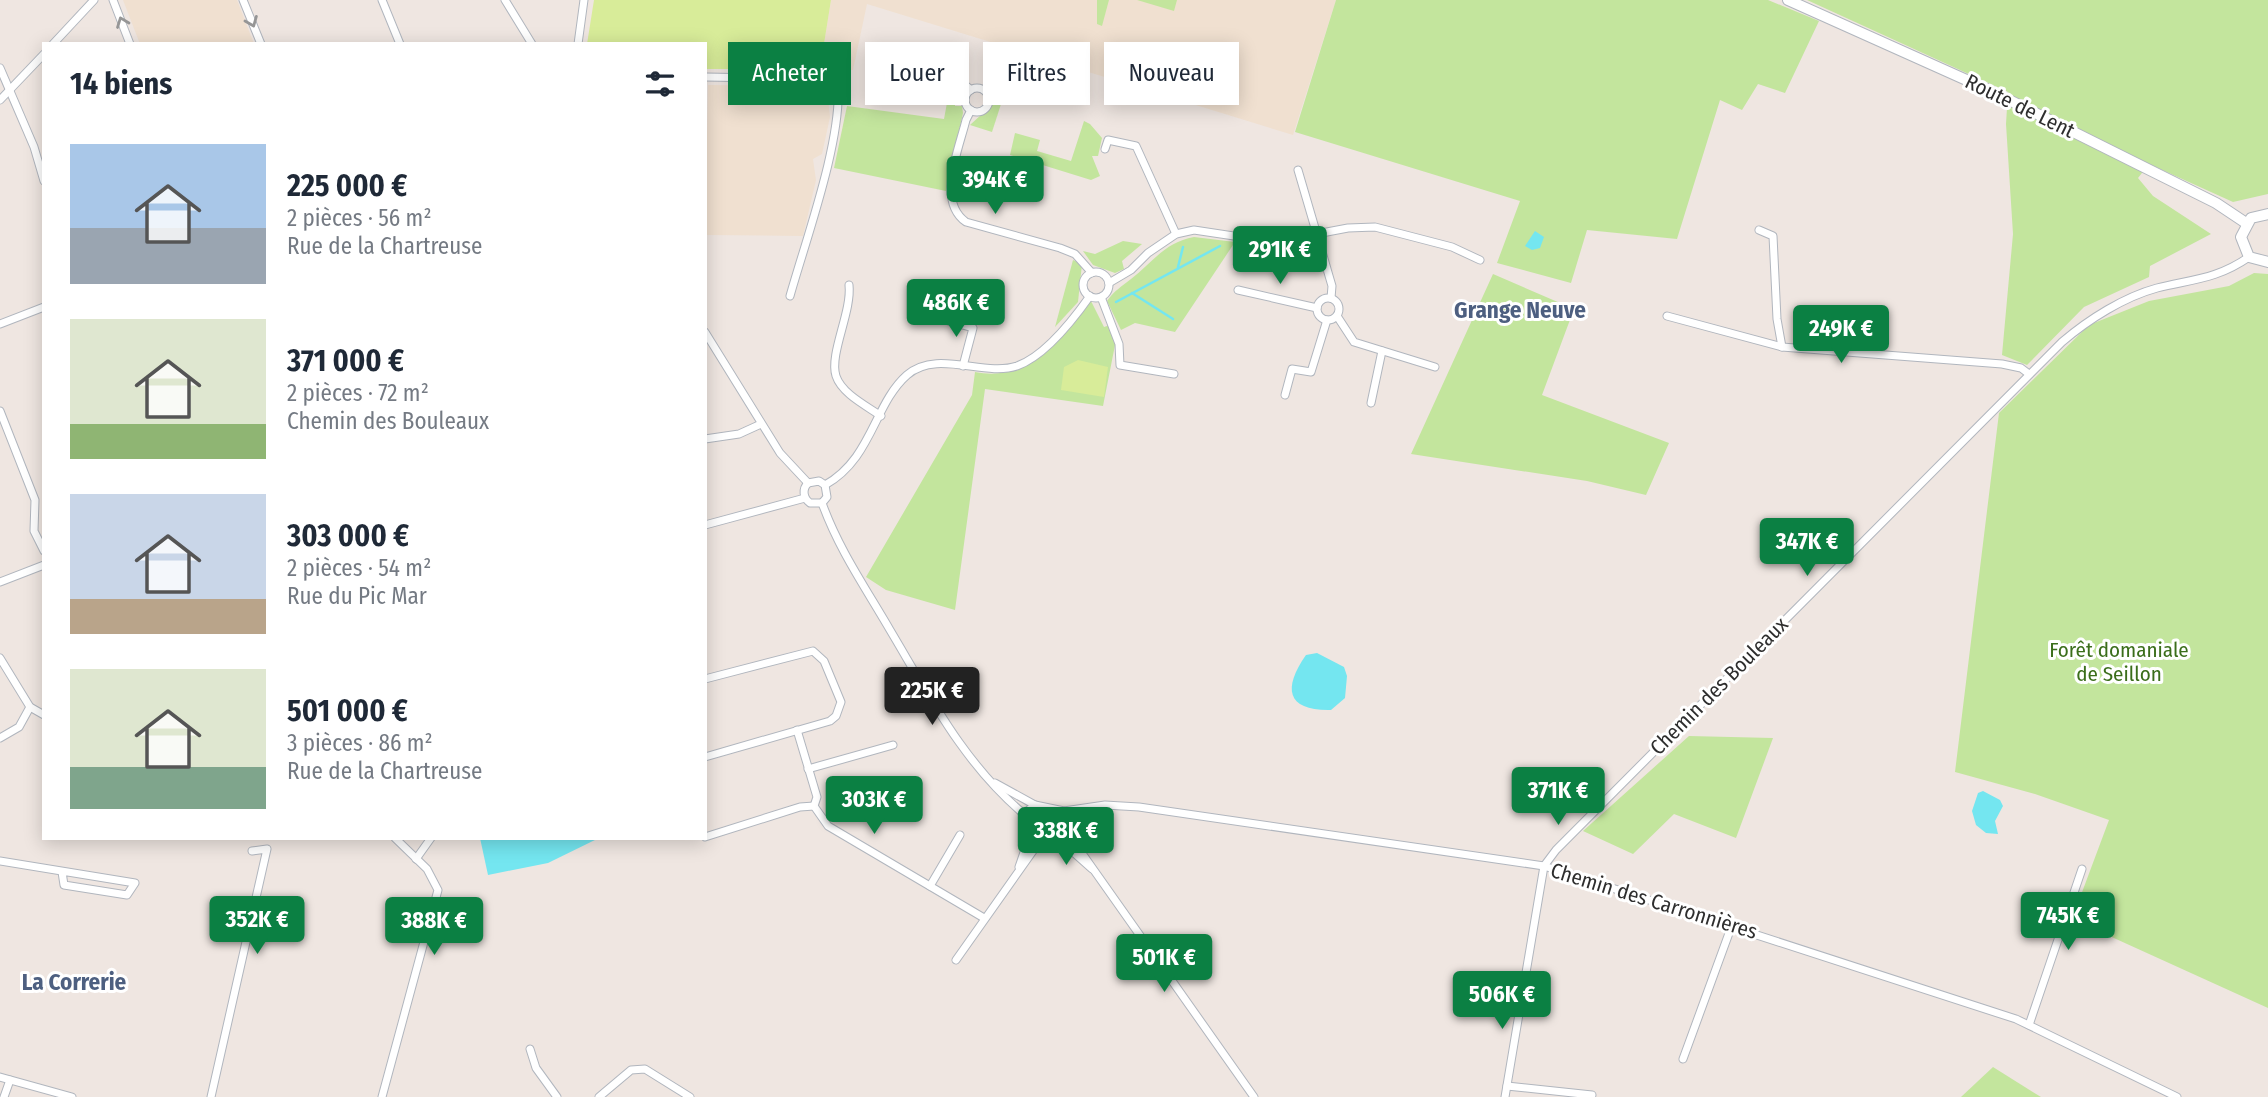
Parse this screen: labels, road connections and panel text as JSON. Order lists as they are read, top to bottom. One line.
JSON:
{"streets":{"street":["Route de Lent","Chemin des Bouleaux","Chemin des Carronnières"]},"crossings":[["Chemin des Bouleaux","Chemin des Carronnières"]],"districts":["Grange Neuve","La Correrie"],"parks":["Forêt domaniale de Seillon"],"page":{"chip":["Acheter","Louer","Filtres","Nouveau"],"heading":"14 biens","list":[{"name":"225 000 €","note":"2 pièces · 56 m² · Rue de la Chartreuse"},{"name":"371 000 €","note":"2 pièces · 72 m² · Chemin des Bouleaux"},{"name":"303 000 €","note":"2 pièces · 54 m² · Rue du Pic Mar"},{"name":"501 000 €","note":"3 pièces · 86 m² · Rue de la Chartreuse"}],"price":["394K €","291K €","486K €","249K €","347K €","225K €","371K €","303K €","338K €","745K €","352K €","388K €","501K €","506K €"]}}
